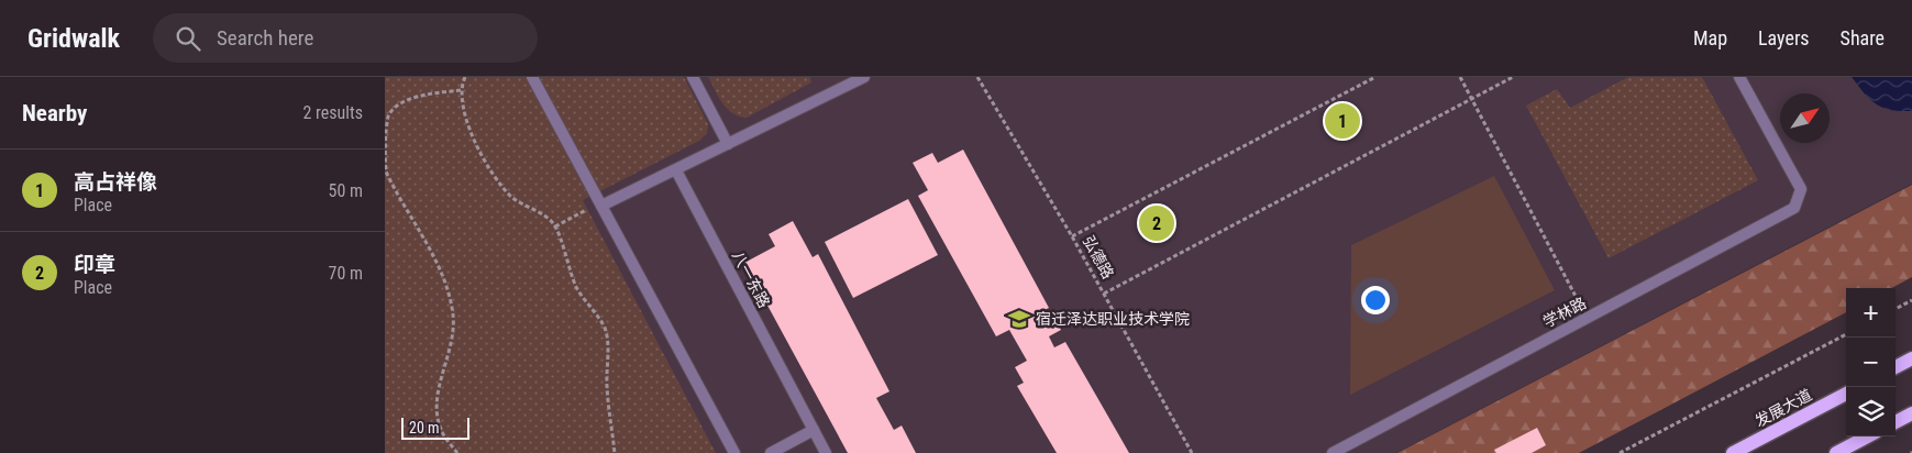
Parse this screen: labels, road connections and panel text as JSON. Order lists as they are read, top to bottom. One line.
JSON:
{"streets":{"main road":["发展大道"],"lane":["八一东路","学林路"],"path":["弘德路"]},"places":{"school or university":["宿迁泽达职业技术学院"]},"scale_bar":"20 m","north":"top right","page":{"header":"Gridwalk","search":"Search here","nav":["Map","Layers","Share"],"heading":["Nearby","2 results"],"pins":["1","2"],"list":[{"mark":"1","name":"高占祥像","note":"Place","value":"50 m"},{"mark":"2","name":"印章","note":"Place","value":"70 m"}],"map_buttons":["+","−"],"scale":"20 m"}}
